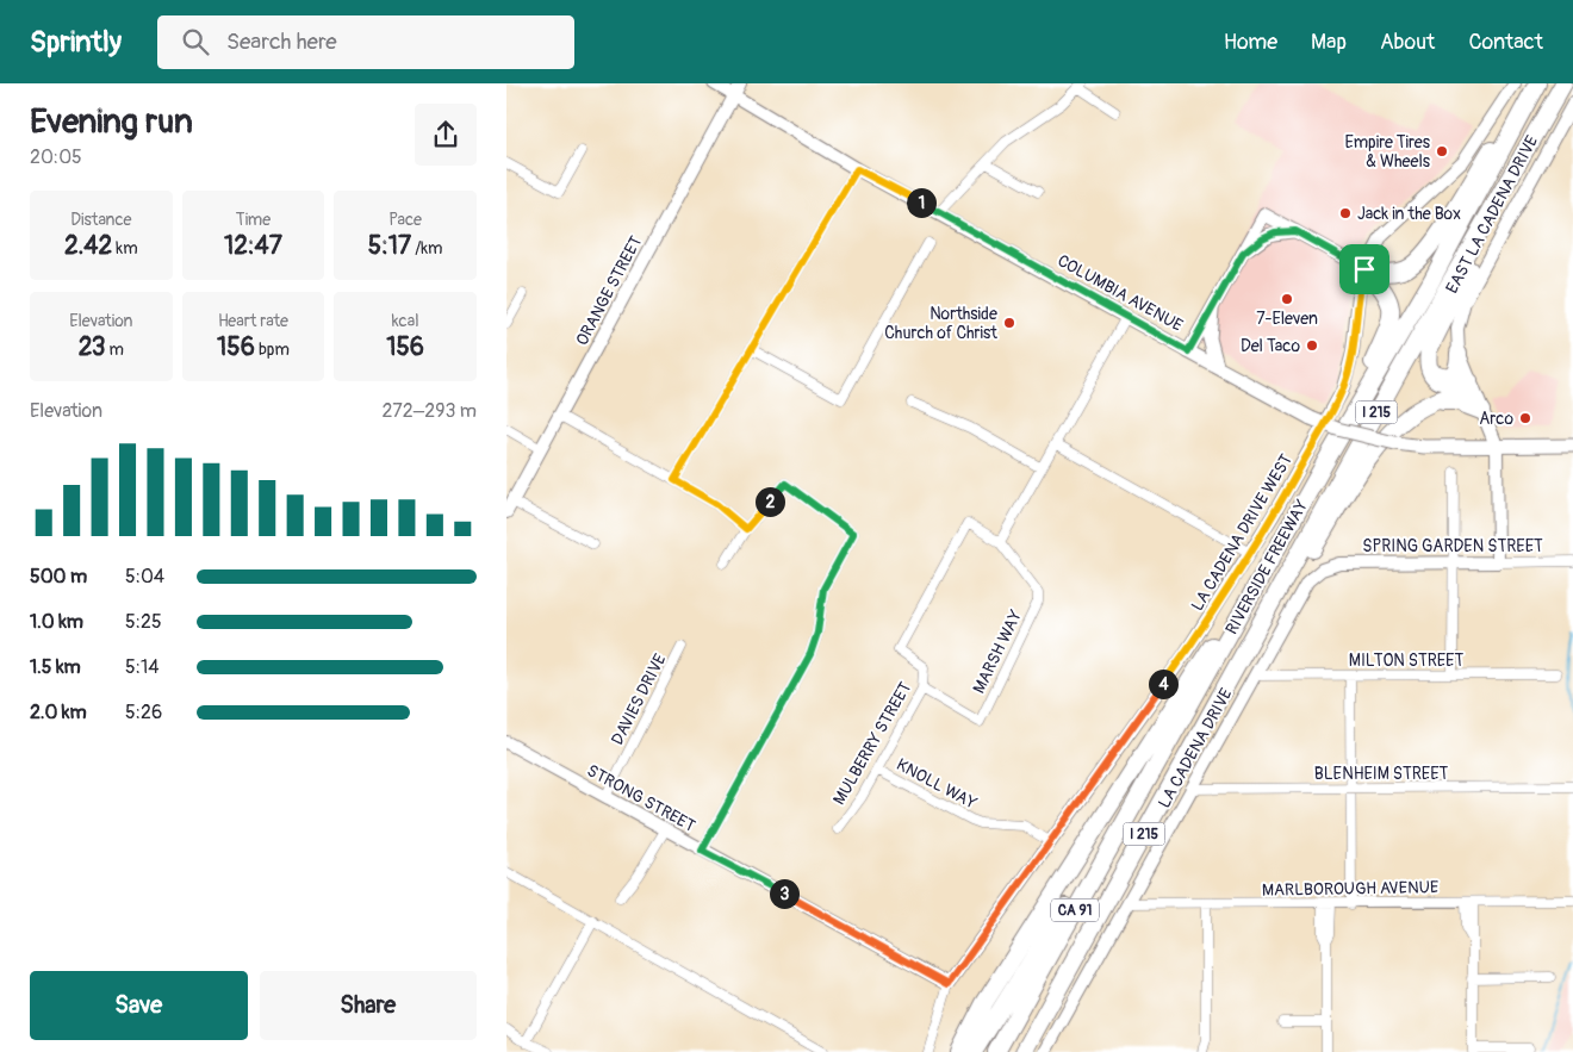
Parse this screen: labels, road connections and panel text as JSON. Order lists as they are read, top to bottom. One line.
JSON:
{"streets":{"highway":["I 215","RIVERSIDE FREEWAY","CA 91"],"main road":["EAST LA CADENA DRIVE","COLUMBIA AVENUE"],"street":["ORANGE STREET","LA CADENA DRIVE WEST","SPRING GARDEN STREET","MARSH WAY","MILTON STREET","DAVIES DRIVE","MULBERRY STREET","LA CADENA DRIVE","BLENHEIM STREET","KNOLL WAY","STRONG STREET","MARLBOROUGH AVENUE"]},"crossings":[["EAST LA CADENA DRIVE","COLUMBIA AVENUE"],["ORANGE STREET","COLUMBIA AVENUE"],["I 215","RIVERSIDE FREEWAY"],["LA CADENA DRIVE WEST","KNOLL WAY"],["LA CADENA DRIVE WEST","STRONG STREET"],["SPRING GARDEN STREET","LA CADENA DRIVE"],["MARSH WAY","MULBERRY STREET"],["MILTON STREET","LA CADENA DRIVE"],["DAVIES DRIVE","STRONG STREET"],["MULBERRY STREET","KNOLL WAY"],["LA CADENA DRIVE","BLENHEIM STREET"],["LA CADENA DRIVE","MARLBOROUGH AVENUE"]],"places":["Empire Tires & Wheels","Jack in the Box","7-Eleven","Northside Church of Christ","Del Taco","Arco"],"page":{"header":"Sprintly","search":"Search here","nav":["Home","Map","About","Contact"],"heading":["Evening run","20:05"],"stats":[["Distance","2.42 km"],["Time","12:47"],["Pace","5:17 /km"],["Elevation","23 m"],["Heart rate","156 bpm"],["kcal","156"]],"pins":["1","2","4","3"],"chart":["Elevation","272–293 m"],"list":[{"name":"500 m","note":"5:04"},{"name":"1.0 km","note":"5:25"},{"name":"1.5 km","note":"5:14"},{"name":"2.0 km","note":"5:26"}],"buttons":["Save","Share"]}}
